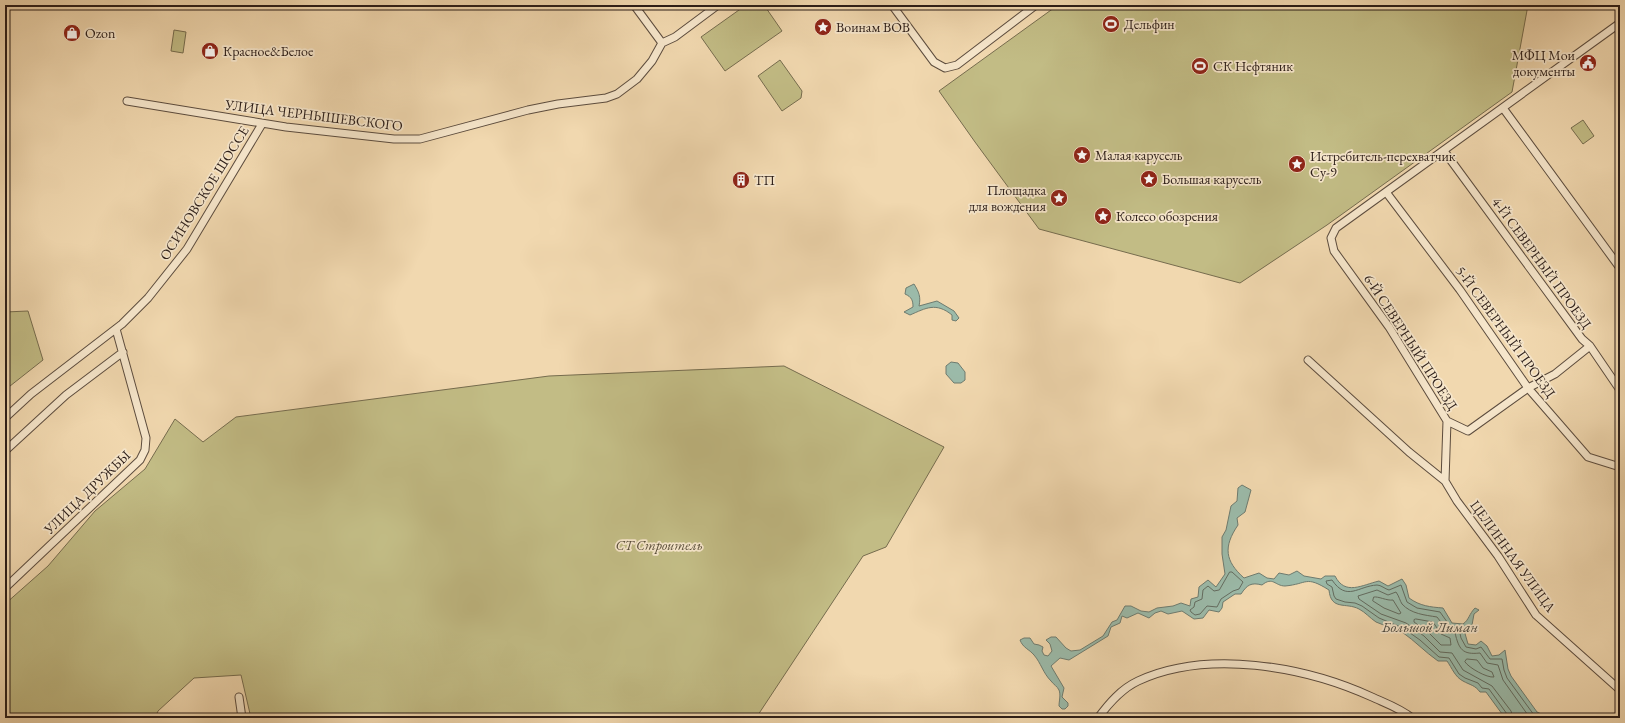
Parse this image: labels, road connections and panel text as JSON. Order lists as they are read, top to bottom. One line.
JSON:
{"streets":{"street":["УЛИЦА ЧЕРНЫШЕВСКОГО","ОСИНОВСКОЕ ШОССЕ","4-Й СЕВЕРНЫЙ ПРОЕЗД","5-Й СЕВЕРНЫЙ ПРОЕЗД","6-Й СЕВЕРНЫЙ ПРОЕЗД","УЛИЦА ДРУЖБЫ","ЦЕЛИННАЯ УЛИЦА"]},"crossings":[["УЛИЦА ЧЕРНЫШЕВСКОГО","ОСИНОВСКОЕ ШОССЕ"],["ОСИНОВСКОЕ ШОССЕ","УЛИЦА ДРУЖБЫ"],["5-Й СЕВЕРНЫЙ ПРОЕЗД","6-Й СЕВЕРНЫЙ ПРОЕЗД"]],"water":["Большой Лиман"],"parks":["СТ Строитель"],"places":{"sports":["Дельфин","СК Нефтяник"],"place":["Воинам ВОВ","Малая карусель","Истребитель-перехватчик Су-9","Большая карусель","Площадка для вождения","Колесо обозрения"],"shop":["Ozon","Красное&Белое"],"public building":["МФЦ Мои документы"],"building":["ТП"]}}
